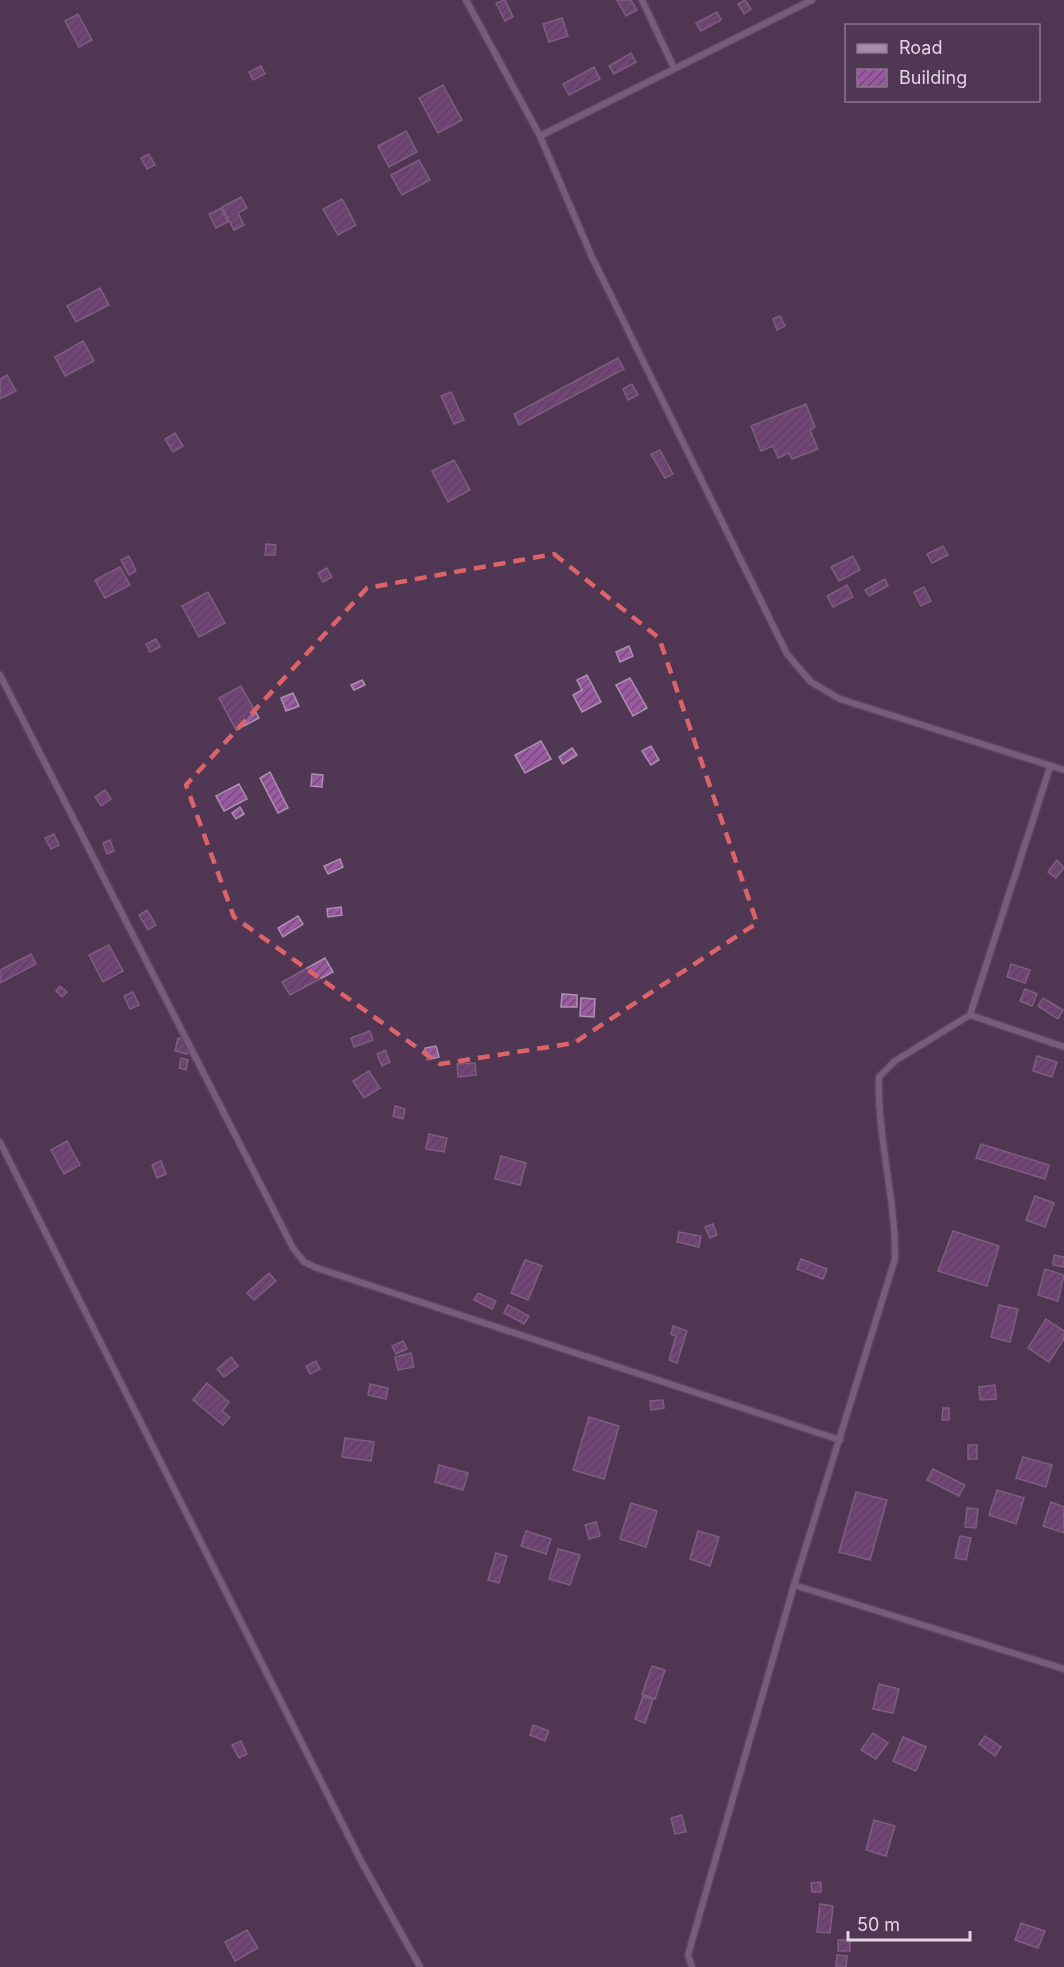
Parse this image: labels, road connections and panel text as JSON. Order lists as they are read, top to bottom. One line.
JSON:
{"legend":["Road","Building"],"scale_bar":"50 m"}
